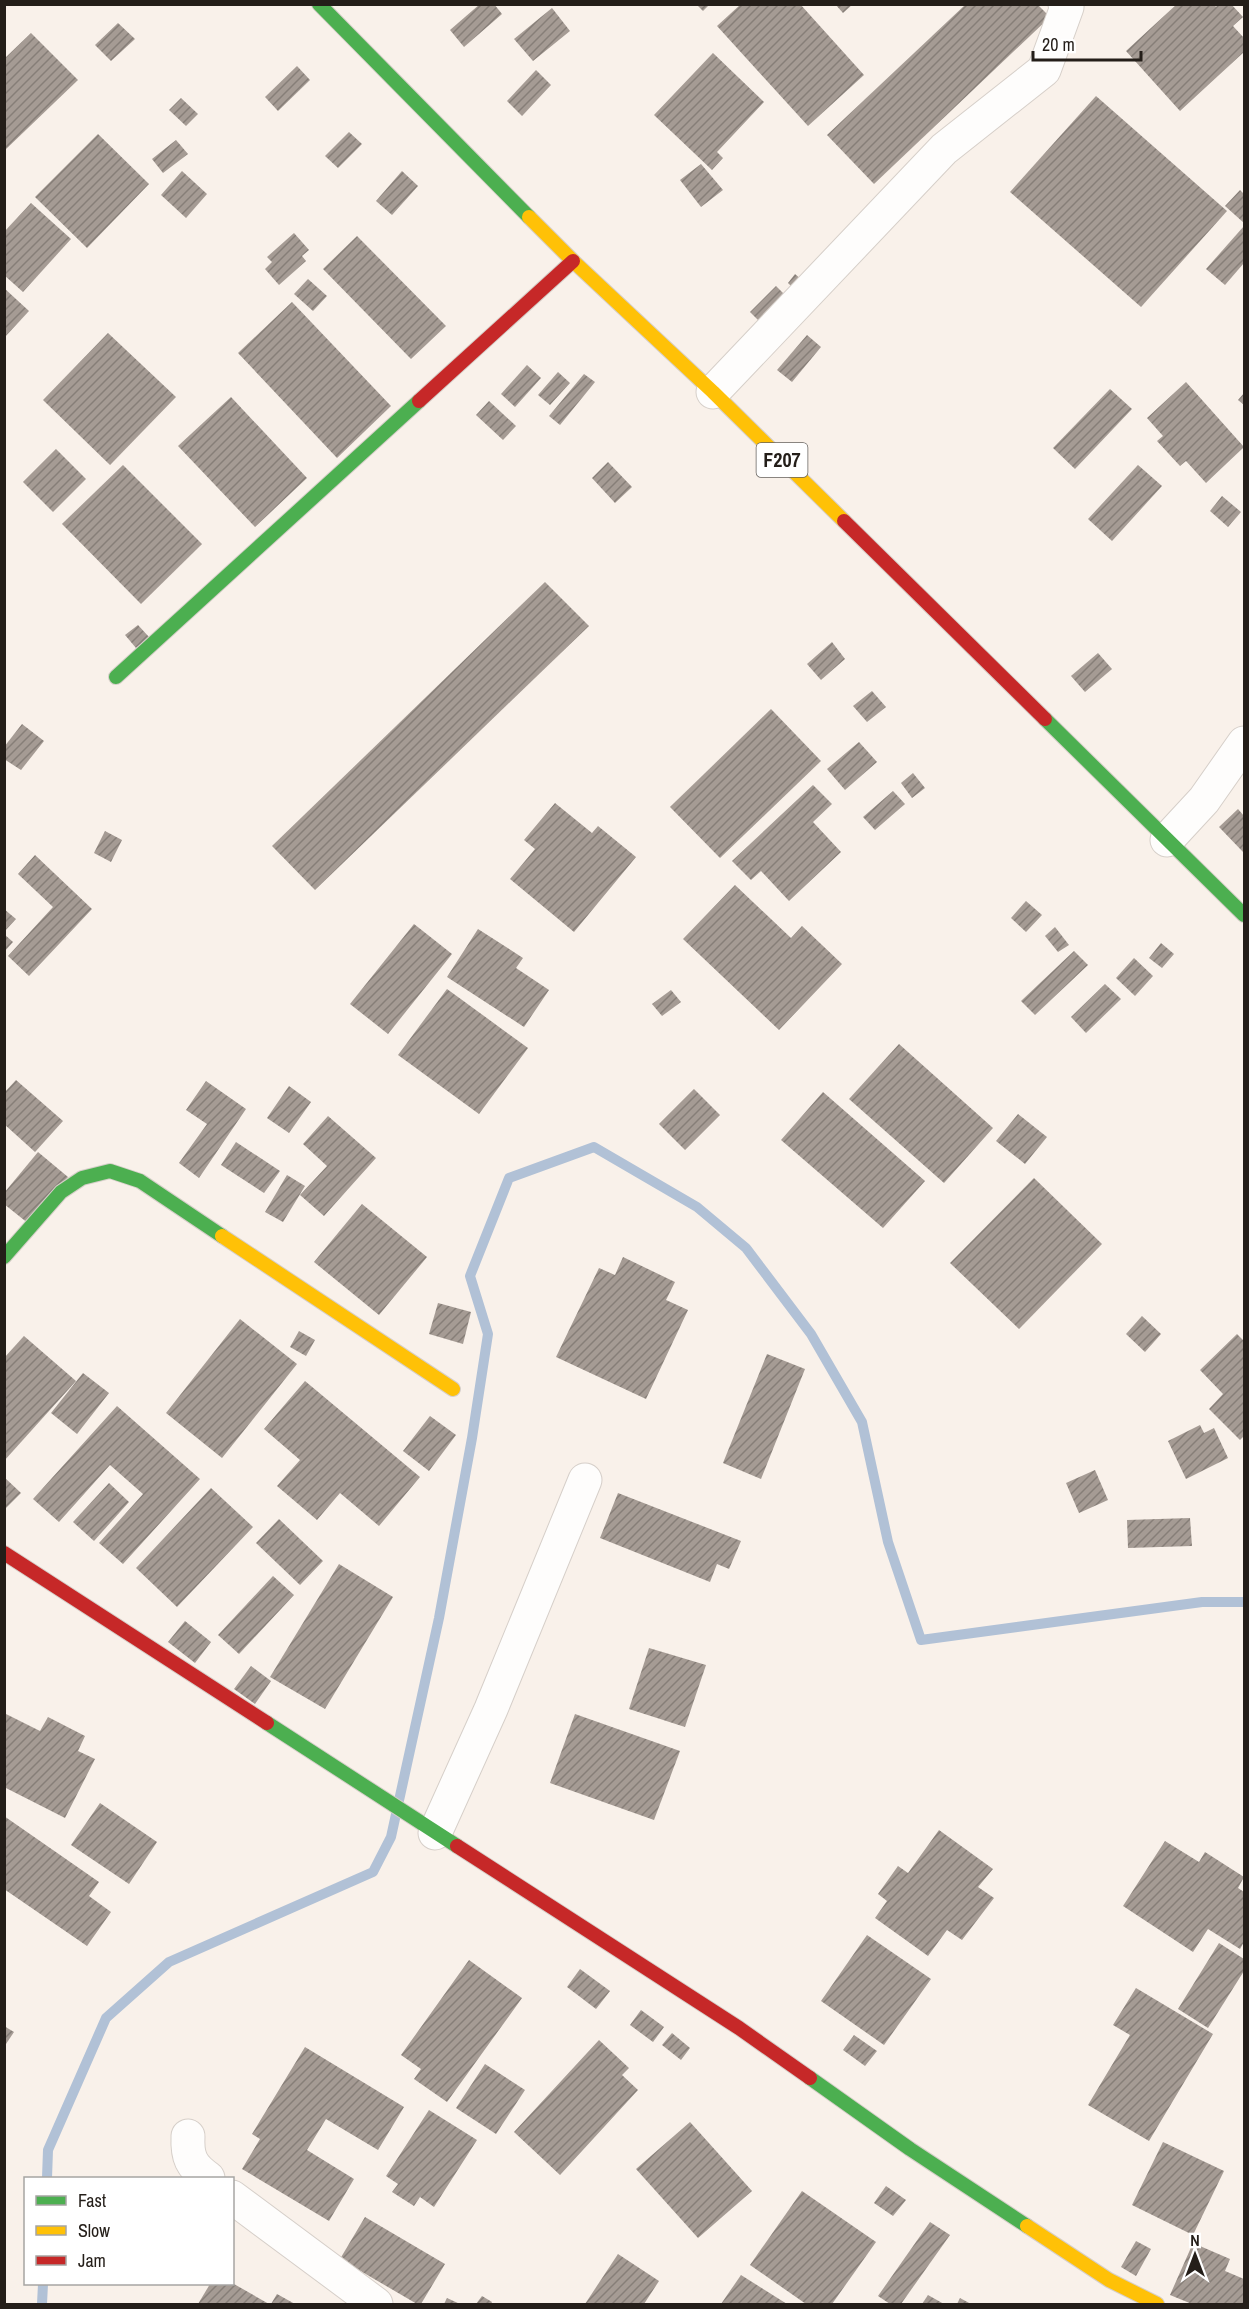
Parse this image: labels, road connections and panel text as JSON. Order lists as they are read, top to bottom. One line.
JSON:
{"streets":{"street":["F207"]},"legend":["Fast","Slow","Jam"],"scale_bar":"20 m","north":"top"}
